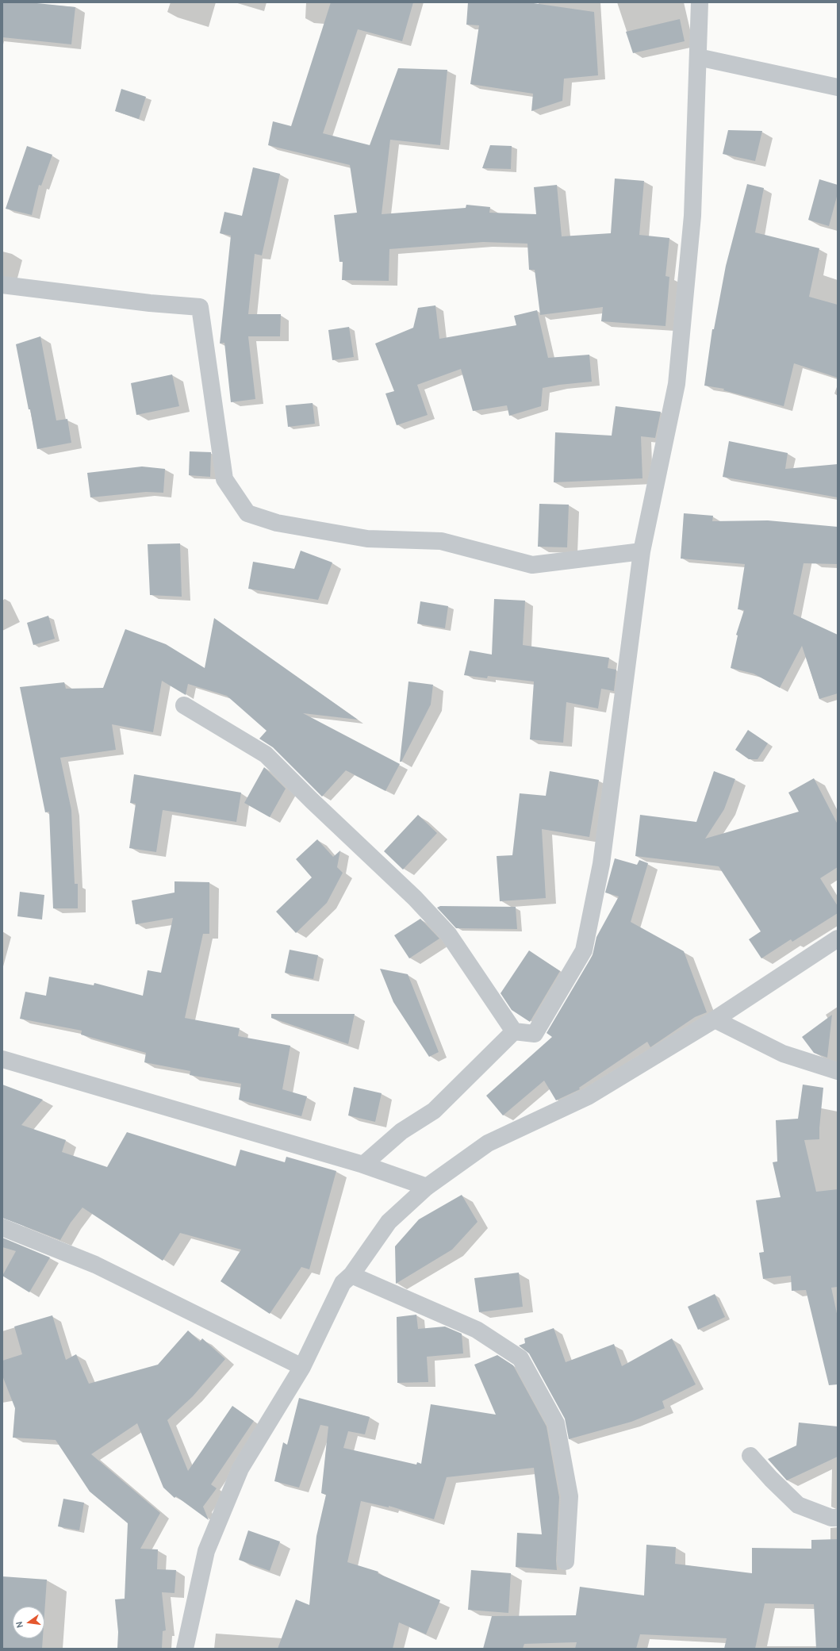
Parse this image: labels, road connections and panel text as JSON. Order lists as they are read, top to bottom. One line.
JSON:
{"north":"left"}
